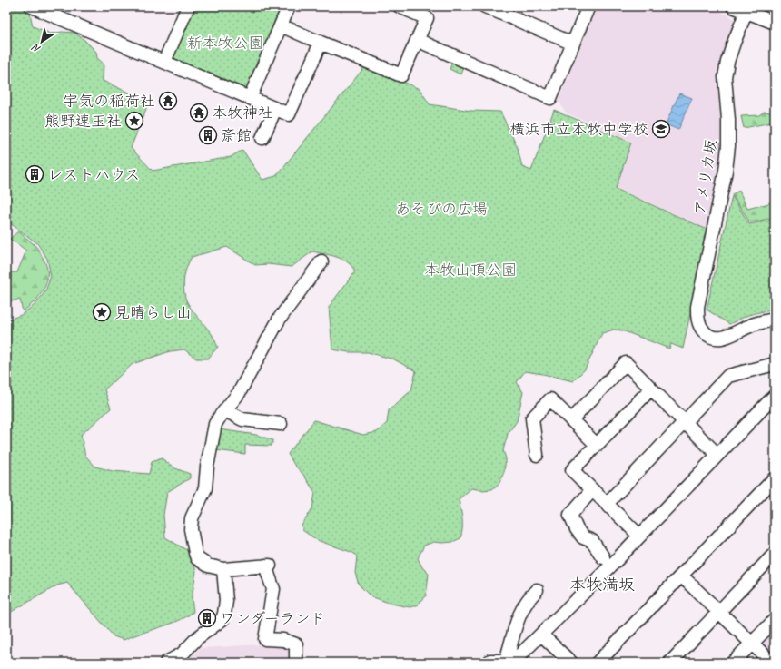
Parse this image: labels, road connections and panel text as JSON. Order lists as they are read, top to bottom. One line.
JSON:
{"streets":{"street":["アメリカ坂"]},"districts":["本牧満坂"],"parks":["新本牧公園","あそびの広場","本牧山頂公園"],"places":{"temple":["宇気の稲荷社","本牧神社"],"place":["熊野速玉社","見晴らし山"],"school or university":["横浜市立本牧中学校"],"building":["斎館","レストハウス","ワンダーランド"]},"north":"bottom left"}
